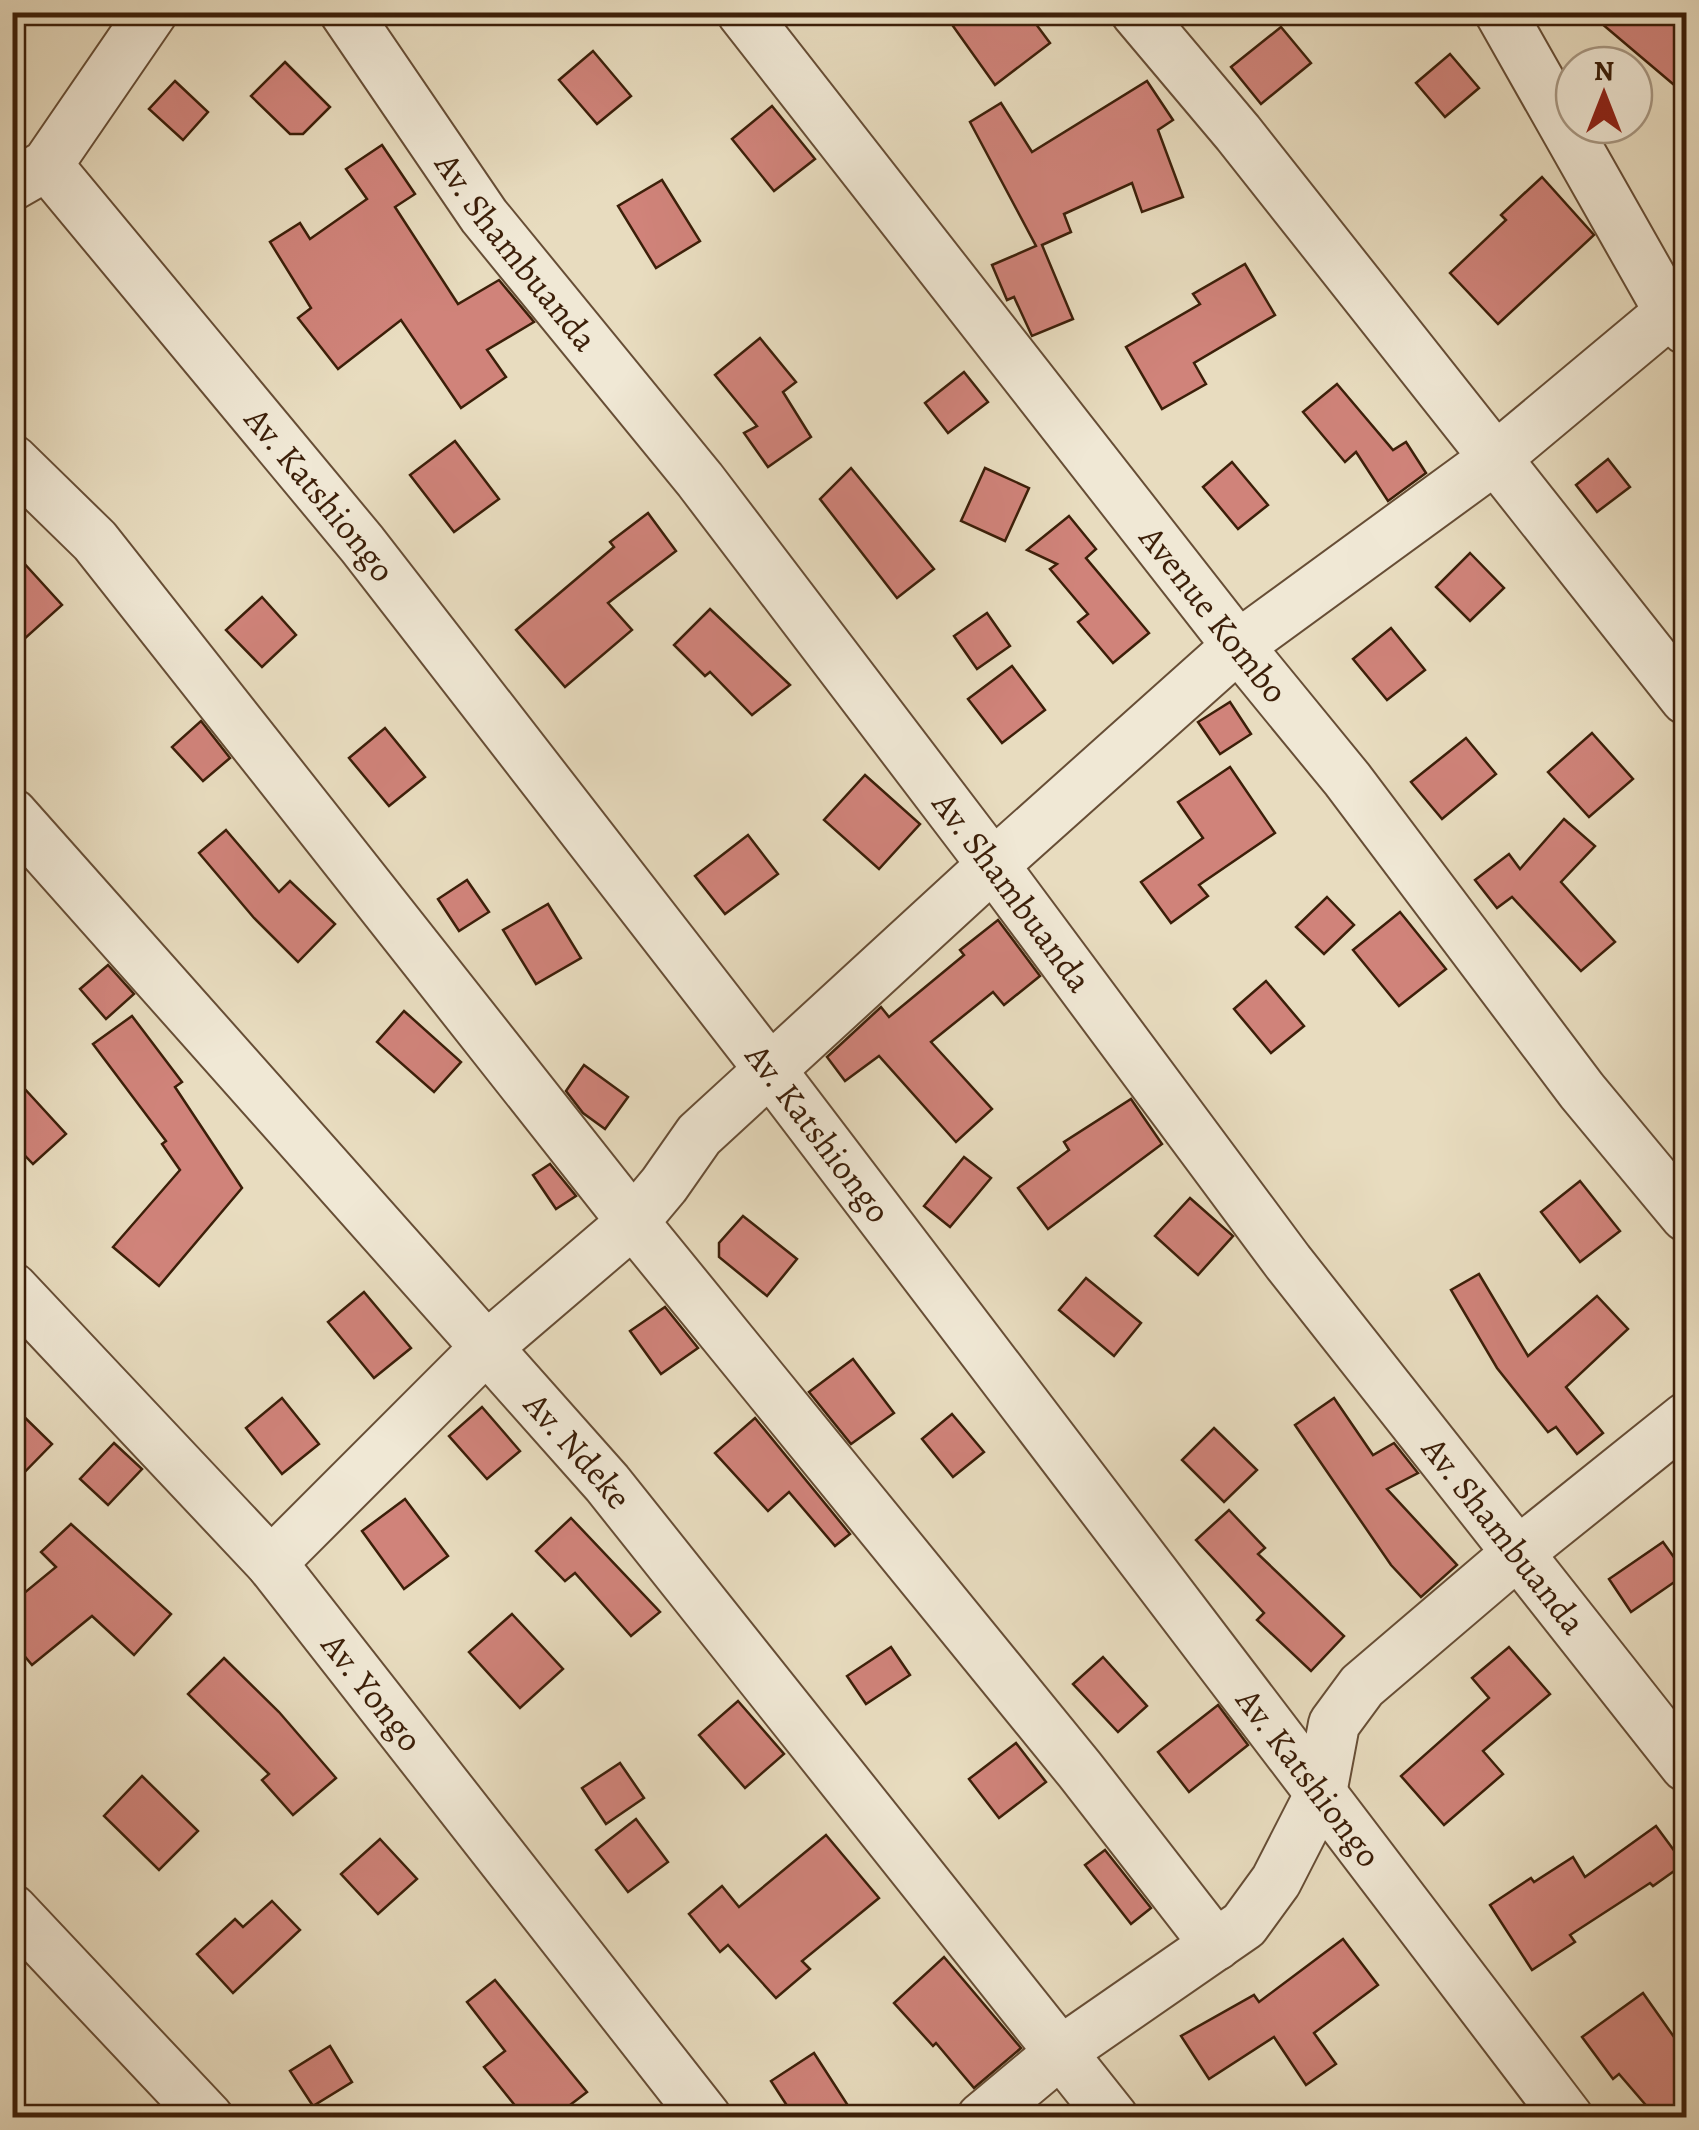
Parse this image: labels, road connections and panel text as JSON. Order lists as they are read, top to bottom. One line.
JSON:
{"streets":{"street":["Av. Shambuanda","Av. Katshiongo","Avenue Kombo","Av. Ndeke","Av. Yongo"]},"north":"top"}
